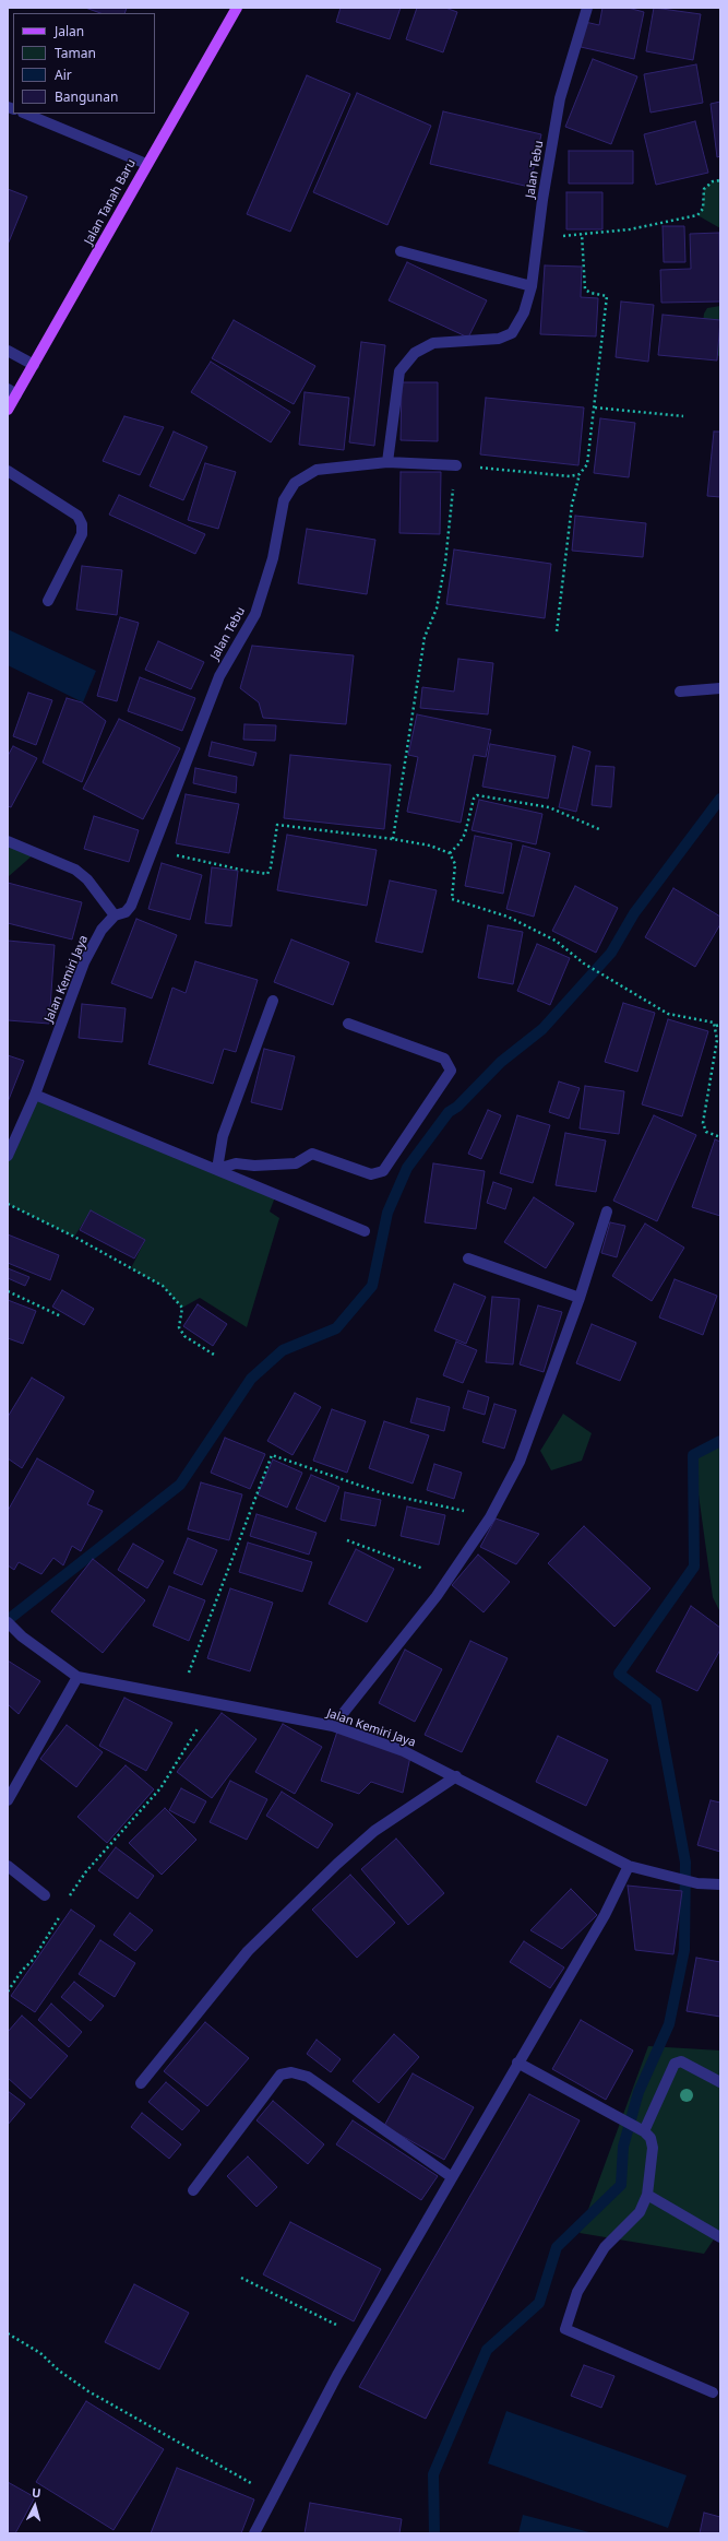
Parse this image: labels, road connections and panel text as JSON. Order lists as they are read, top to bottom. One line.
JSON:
{"streets":{"main road":["Jalan Tanah Baru"],"street":["Jalan Tebu","Jalan Kemiri Jaya"]},"crossings":[["Jalan Tebu","Jalan Kemiri Jaya"]],"legend":["Jalan","Taman","Air","Bangunan"],"north":"top"}
